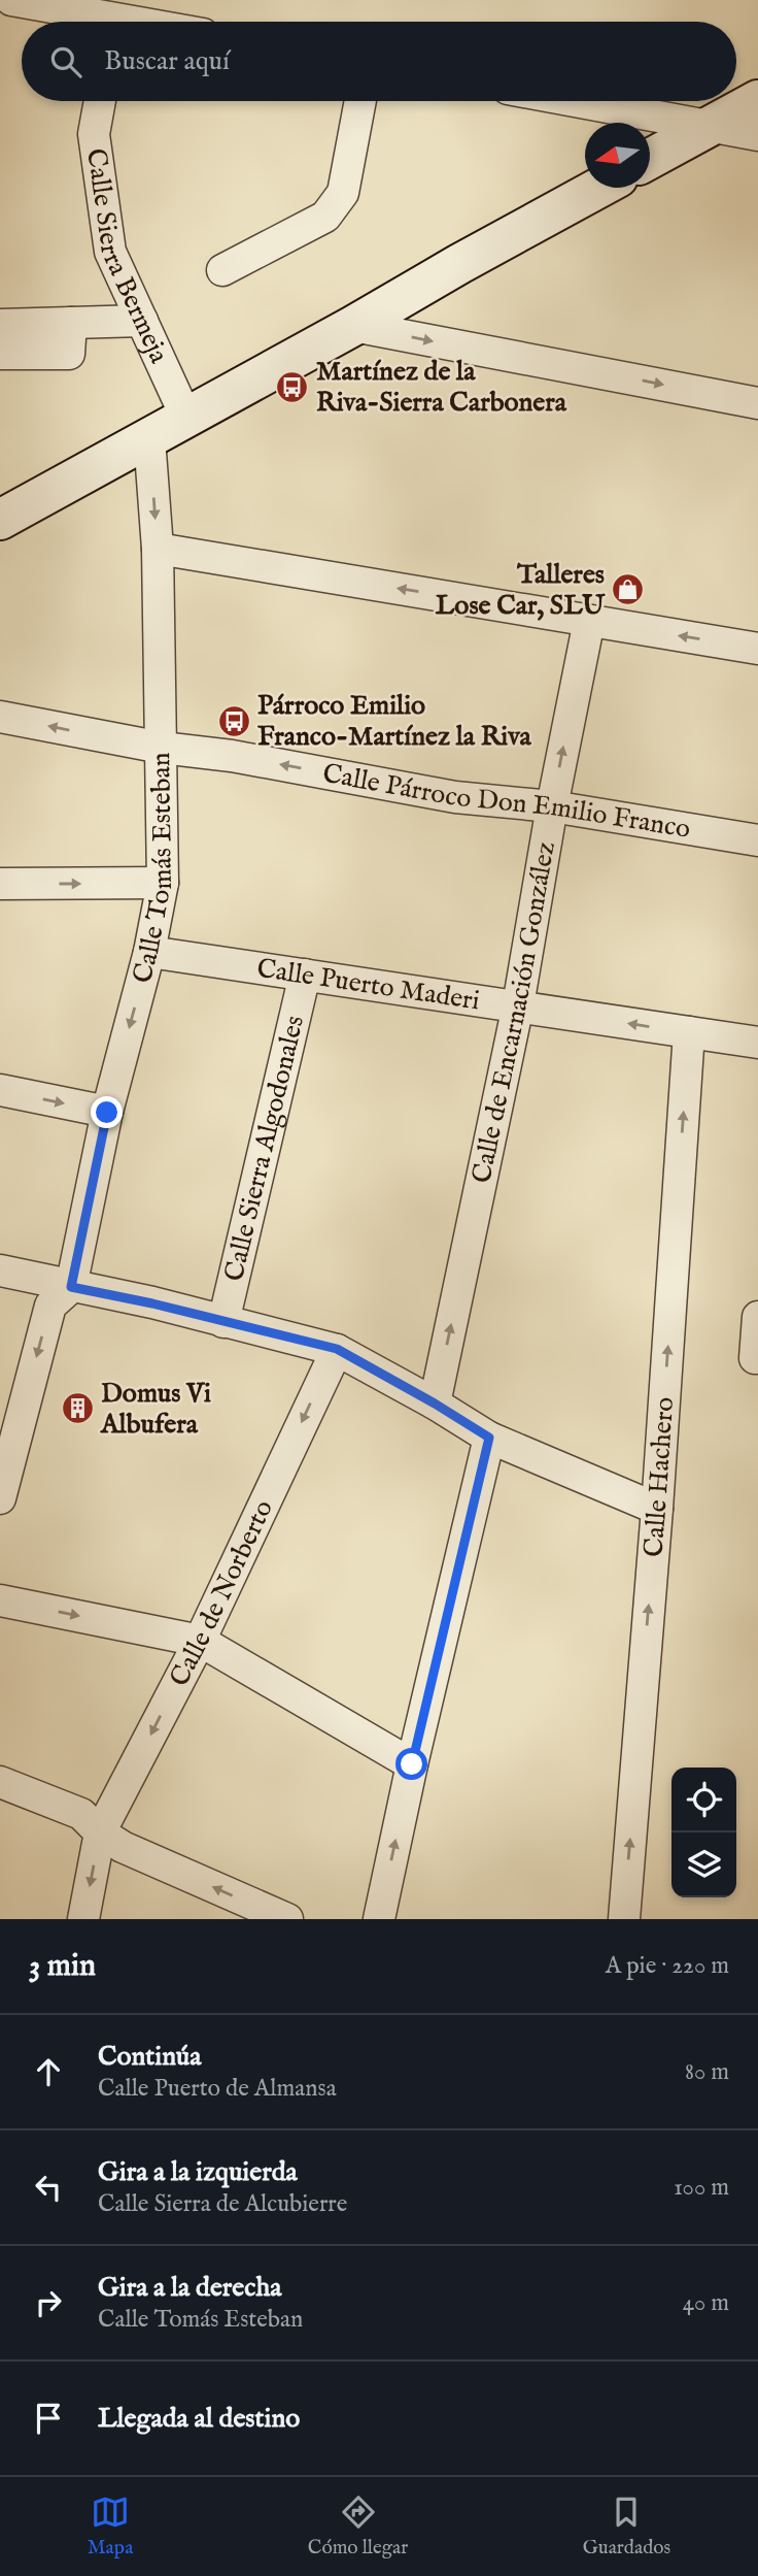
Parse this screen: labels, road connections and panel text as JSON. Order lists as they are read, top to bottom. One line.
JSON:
{"streets":{"street":["Calle Sierra Bermeja","Calle Párroco Don Emilio Franco","Calle Tomás Esteban","Calle Puerto Maderi","Calle de Encarnación González","Calle Sierra Algodonales","Calle Hachero","Calle de Norberto"]},"crossings":[["Calle Párroco Don Emilio Franco","Calle Tomás Esteban"],["Calle Párroco Don Emilio Franco","Calle de Encarnación González"],["Calle Tomás Esteban","Calle Puerto Maderi"],["Calle Puerto Maderi","Calle de Encarnación González"],["Calle Puerto Maderi","Calle Sierra Algodonales"],["Calle Puerto Maderi","Calle Hachero"]],"one_way":["Calle de Encarnación González"],"places":{"bus stop":["Martínez de la Riva-Sierra Carbonera","Párroco Emilio Franco-Martínez la Riva"],"shop":["Talleres Lose Car, SLU"],"building":["Domus Vi Albufera"]},"north":"left","page":{"search":"Buscar aquí","heading":["3 min","A pie · 220 m"],"list":[["Continúa","Calle Puerto de Almansa","80 m"],["Gira a la izquierda","Calle Sierra de Alcubierre","100 m"],["Gira a la derecha","Calle Tomás Esteban","40 m"],"Llegada al destino"],"nav":["Mapa","Cómo llegar","Guardados"]}}
